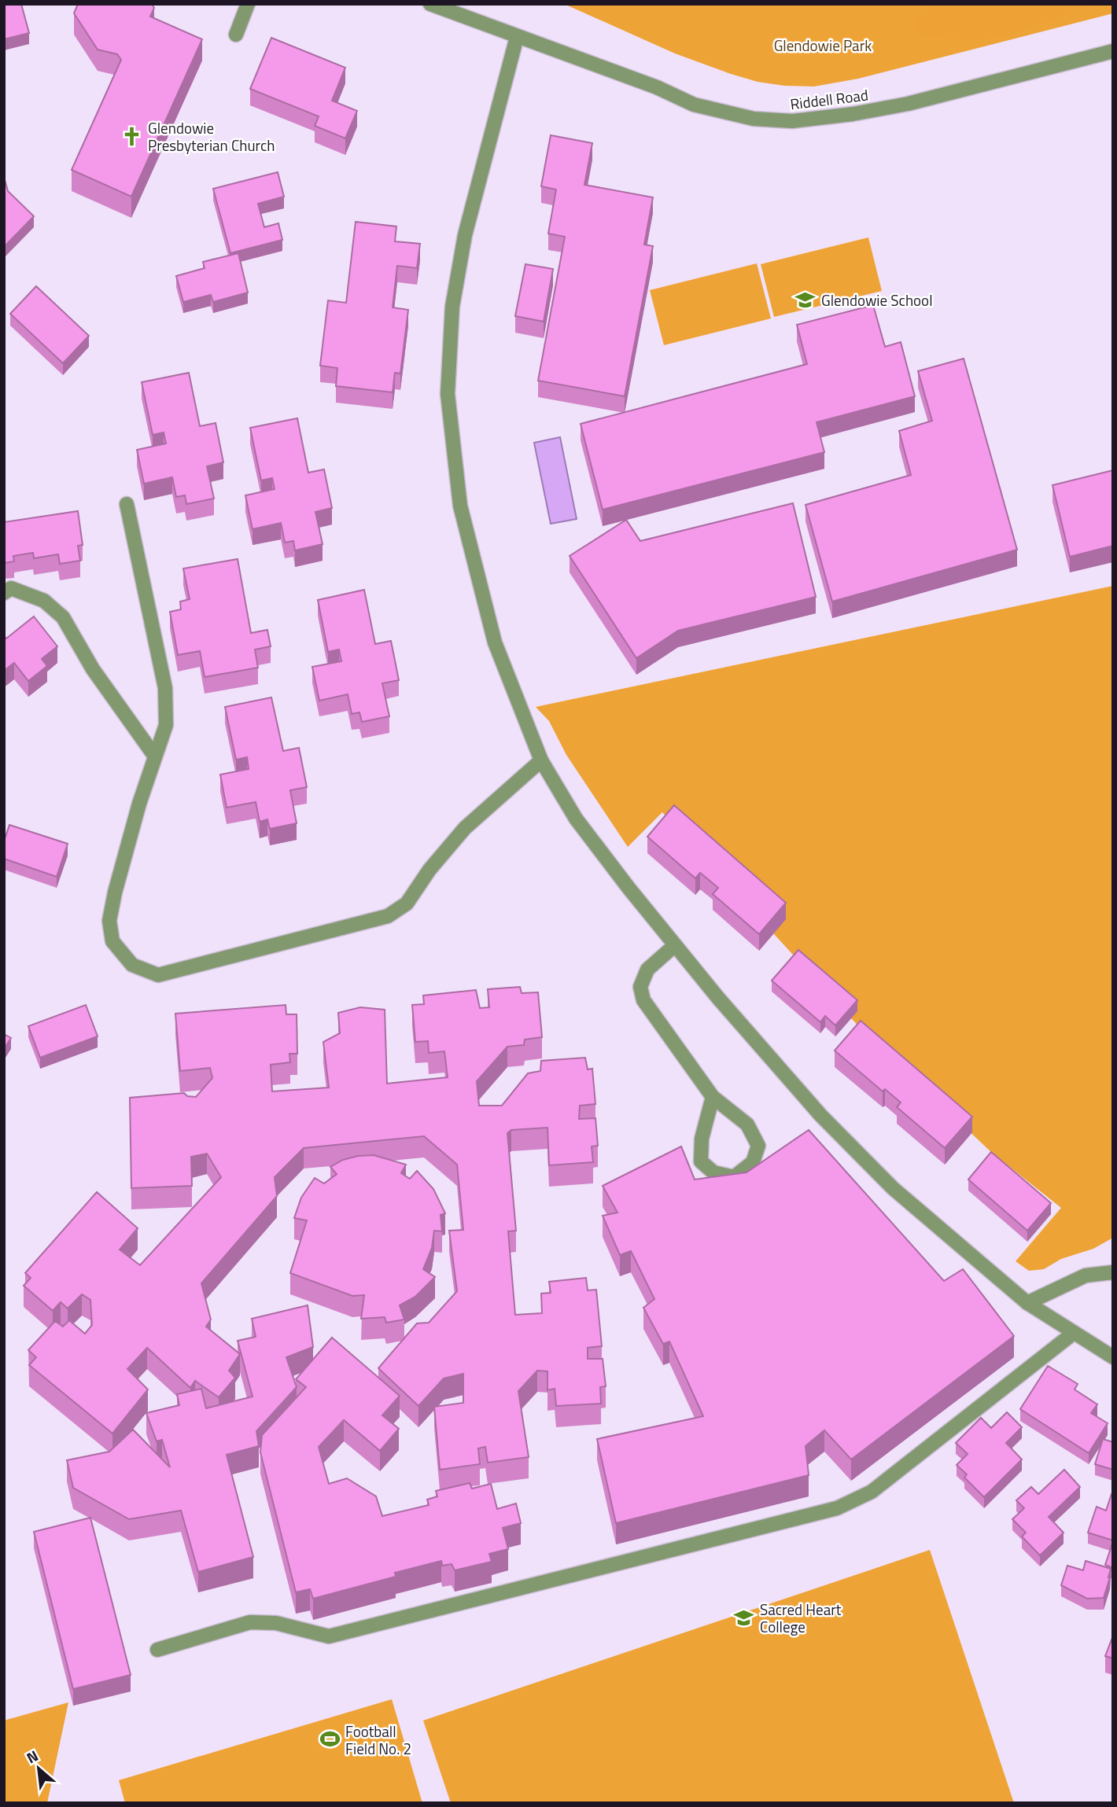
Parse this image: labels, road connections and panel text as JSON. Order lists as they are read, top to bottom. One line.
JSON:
{"streets":{"street":["Riddell Road"]},"parks":["Glendowie Park"],"places":{"church":["Glendowie Presbyterian Church"],"school or university":["Glendowie School","Sacred Heart College"],"sports":["Football Field No. 2"]},"north":"top left"}
